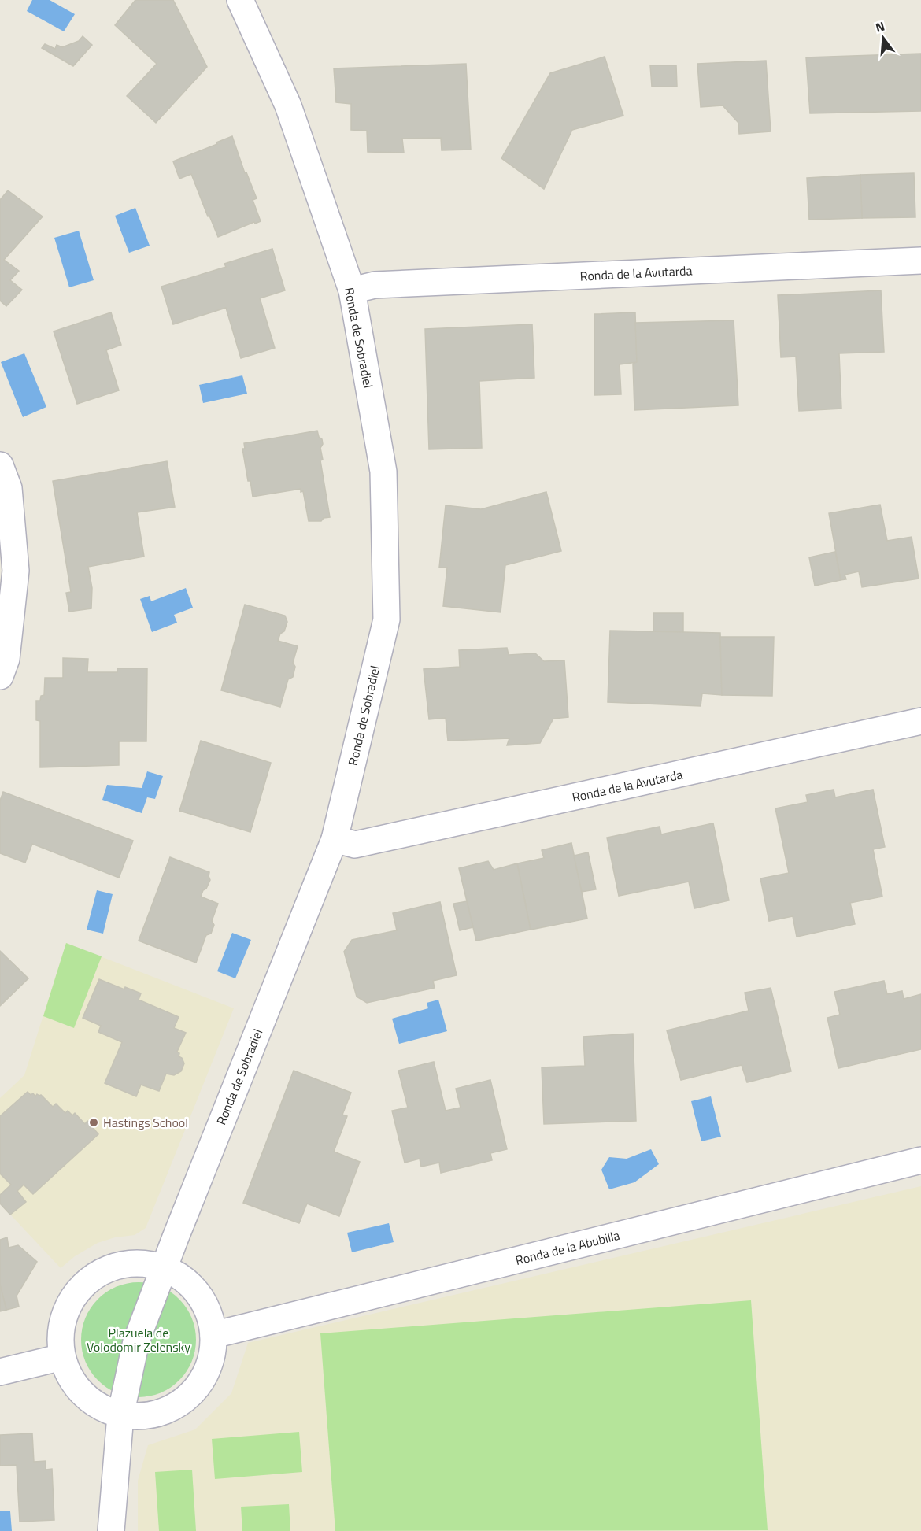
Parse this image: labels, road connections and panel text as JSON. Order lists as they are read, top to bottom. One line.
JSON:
{"streets":{"street":["Ronda de la Avutarda","Ronda de Sobradiel","Ronda de la Abubilla"]},"crossings":[["Ronda de la Avutarda","Ronda de Sobradiel"]],"parks":["Plazuela de Volodomir Zelensky"],"places":["Hastings School"],"north":"top"}
